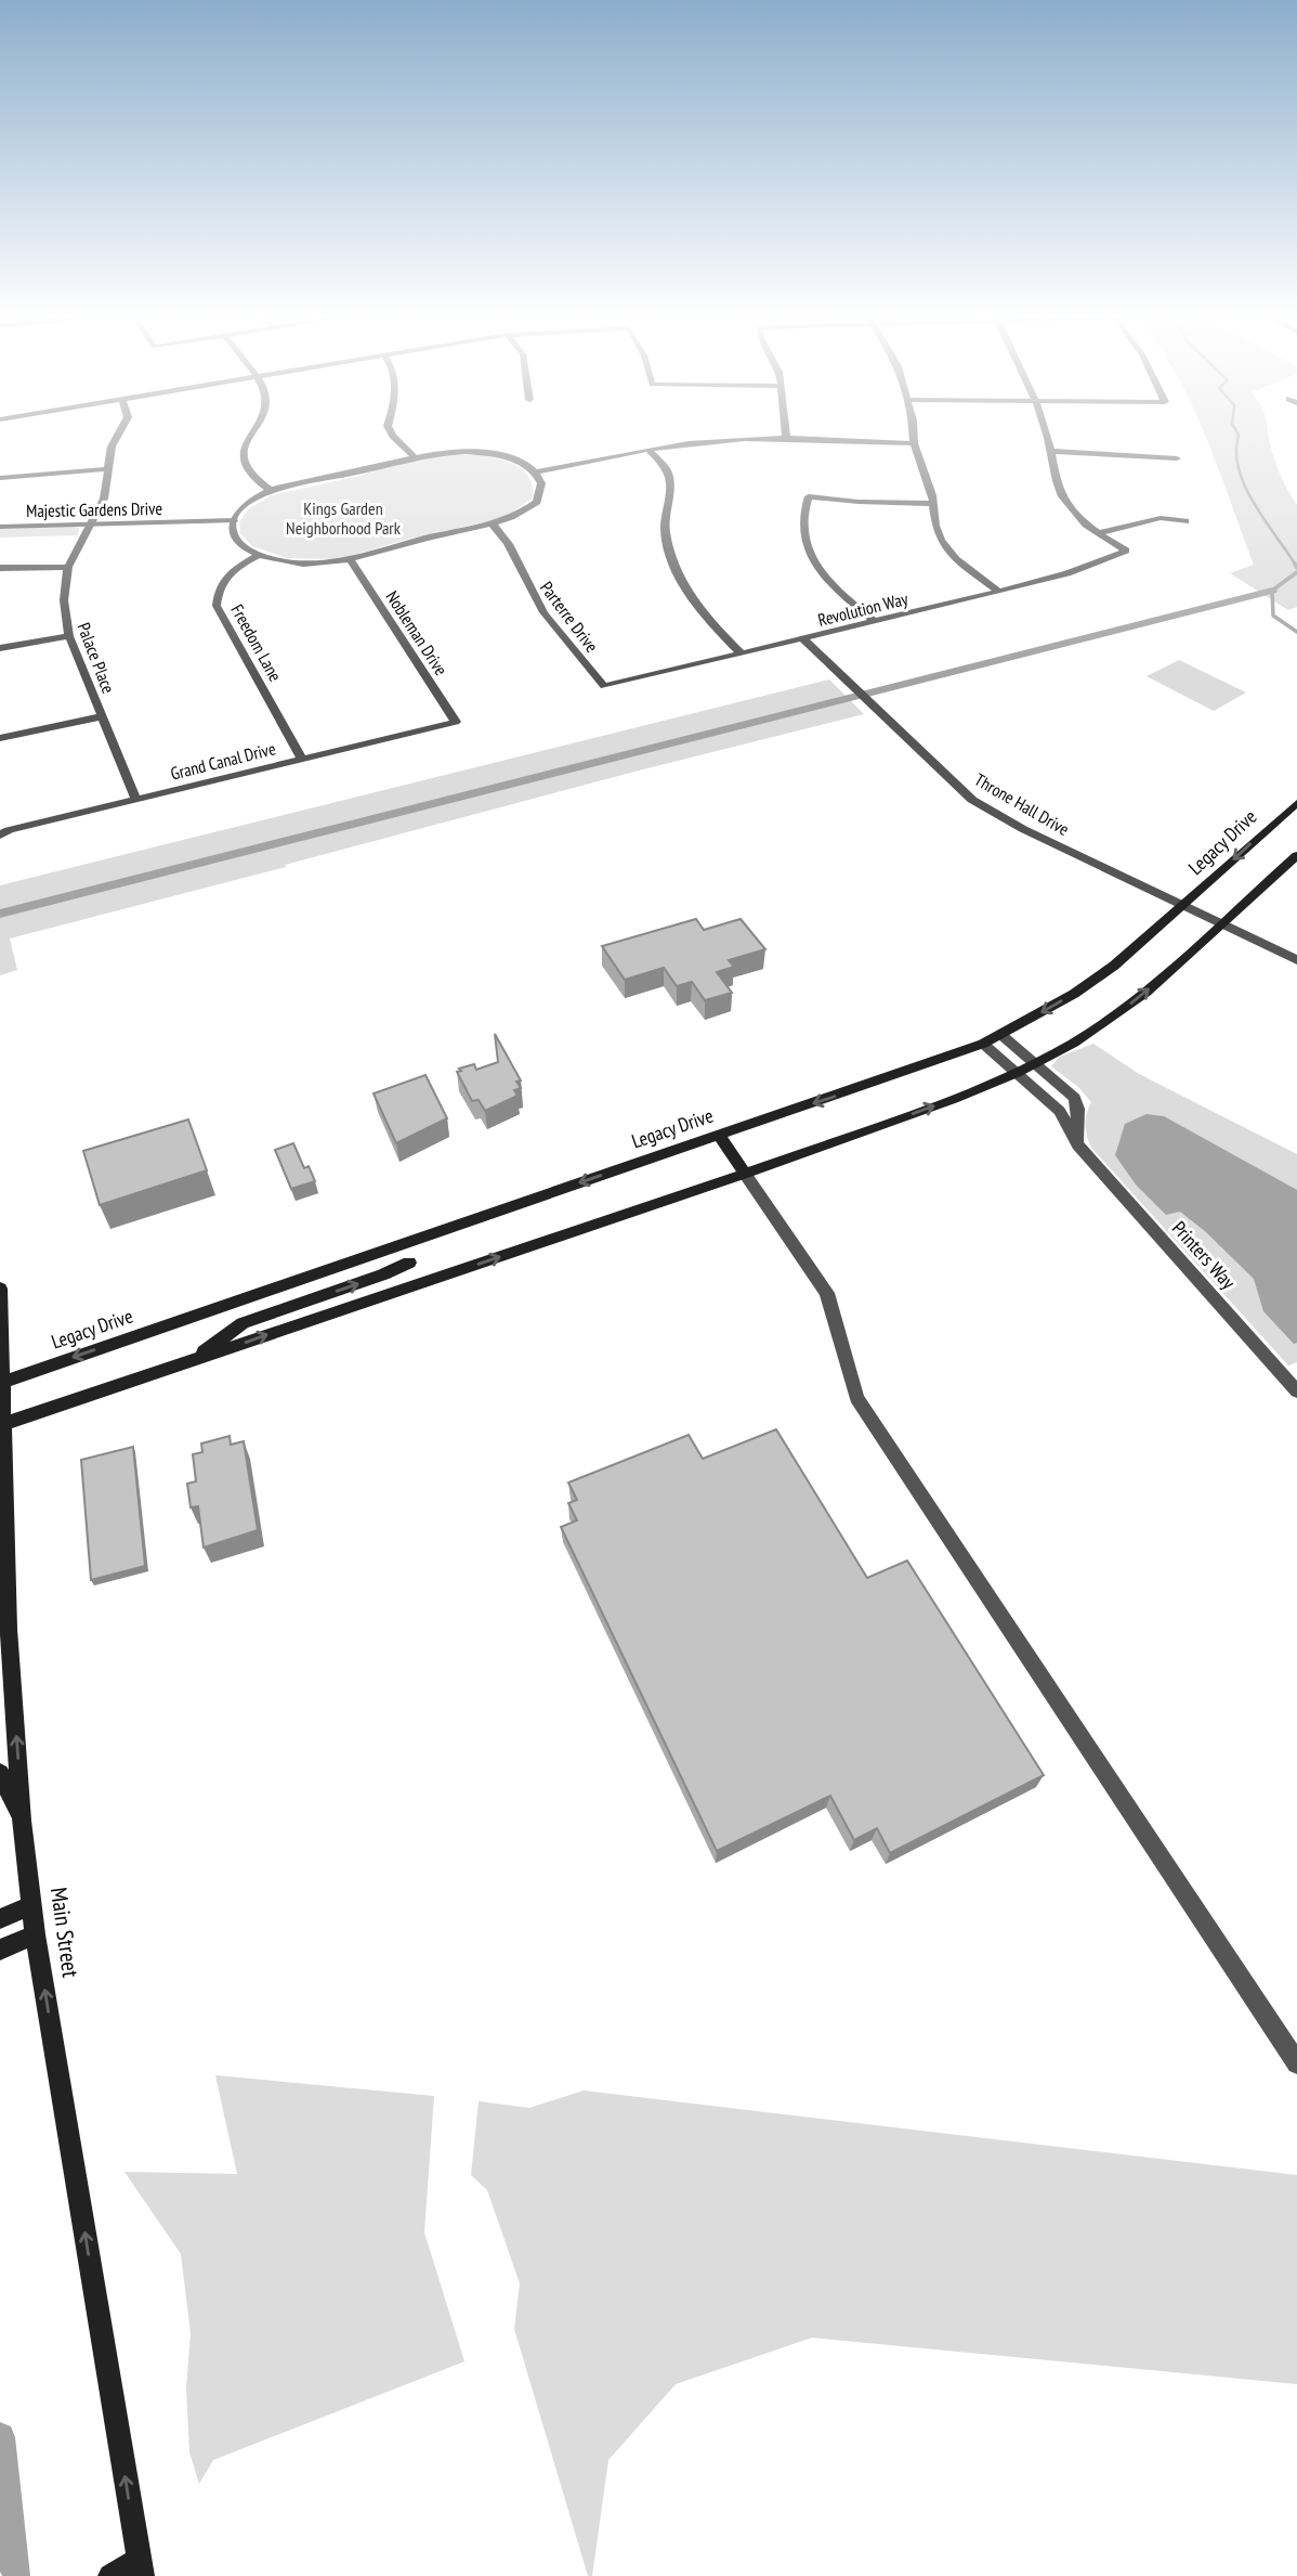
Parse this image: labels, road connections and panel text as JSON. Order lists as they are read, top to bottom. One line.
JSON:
{"streets":{"main road":["Legacy Drive","Main Street"],"street":["Majestic Gardens Drive","Revolution Way","Parterre Drive","Nobleman Drive","Freedom Lane","Palace Place","Grand Canal Drive","Throne Hall Drive","Printers Way"]},"crossings":[["Majestic Gardens Drive","Palace Place"],["Revolution Way","Parterre Drive"],["Revolution Way","Throne Hall Drive"],["Nobleman Drive","Grand Canal Drive"],["Freedom Lane","Grand Canal Drive"],["Palace Place","Grand Canal Drive"],["Throne Hall Drive","Legacy Drive"],["Legacy Drive","Printers Way"],["Legacy Drive","Main Street"]],"one_way":["Main Street"],"parks":["Kings Garden Neighborhood Park"]}
